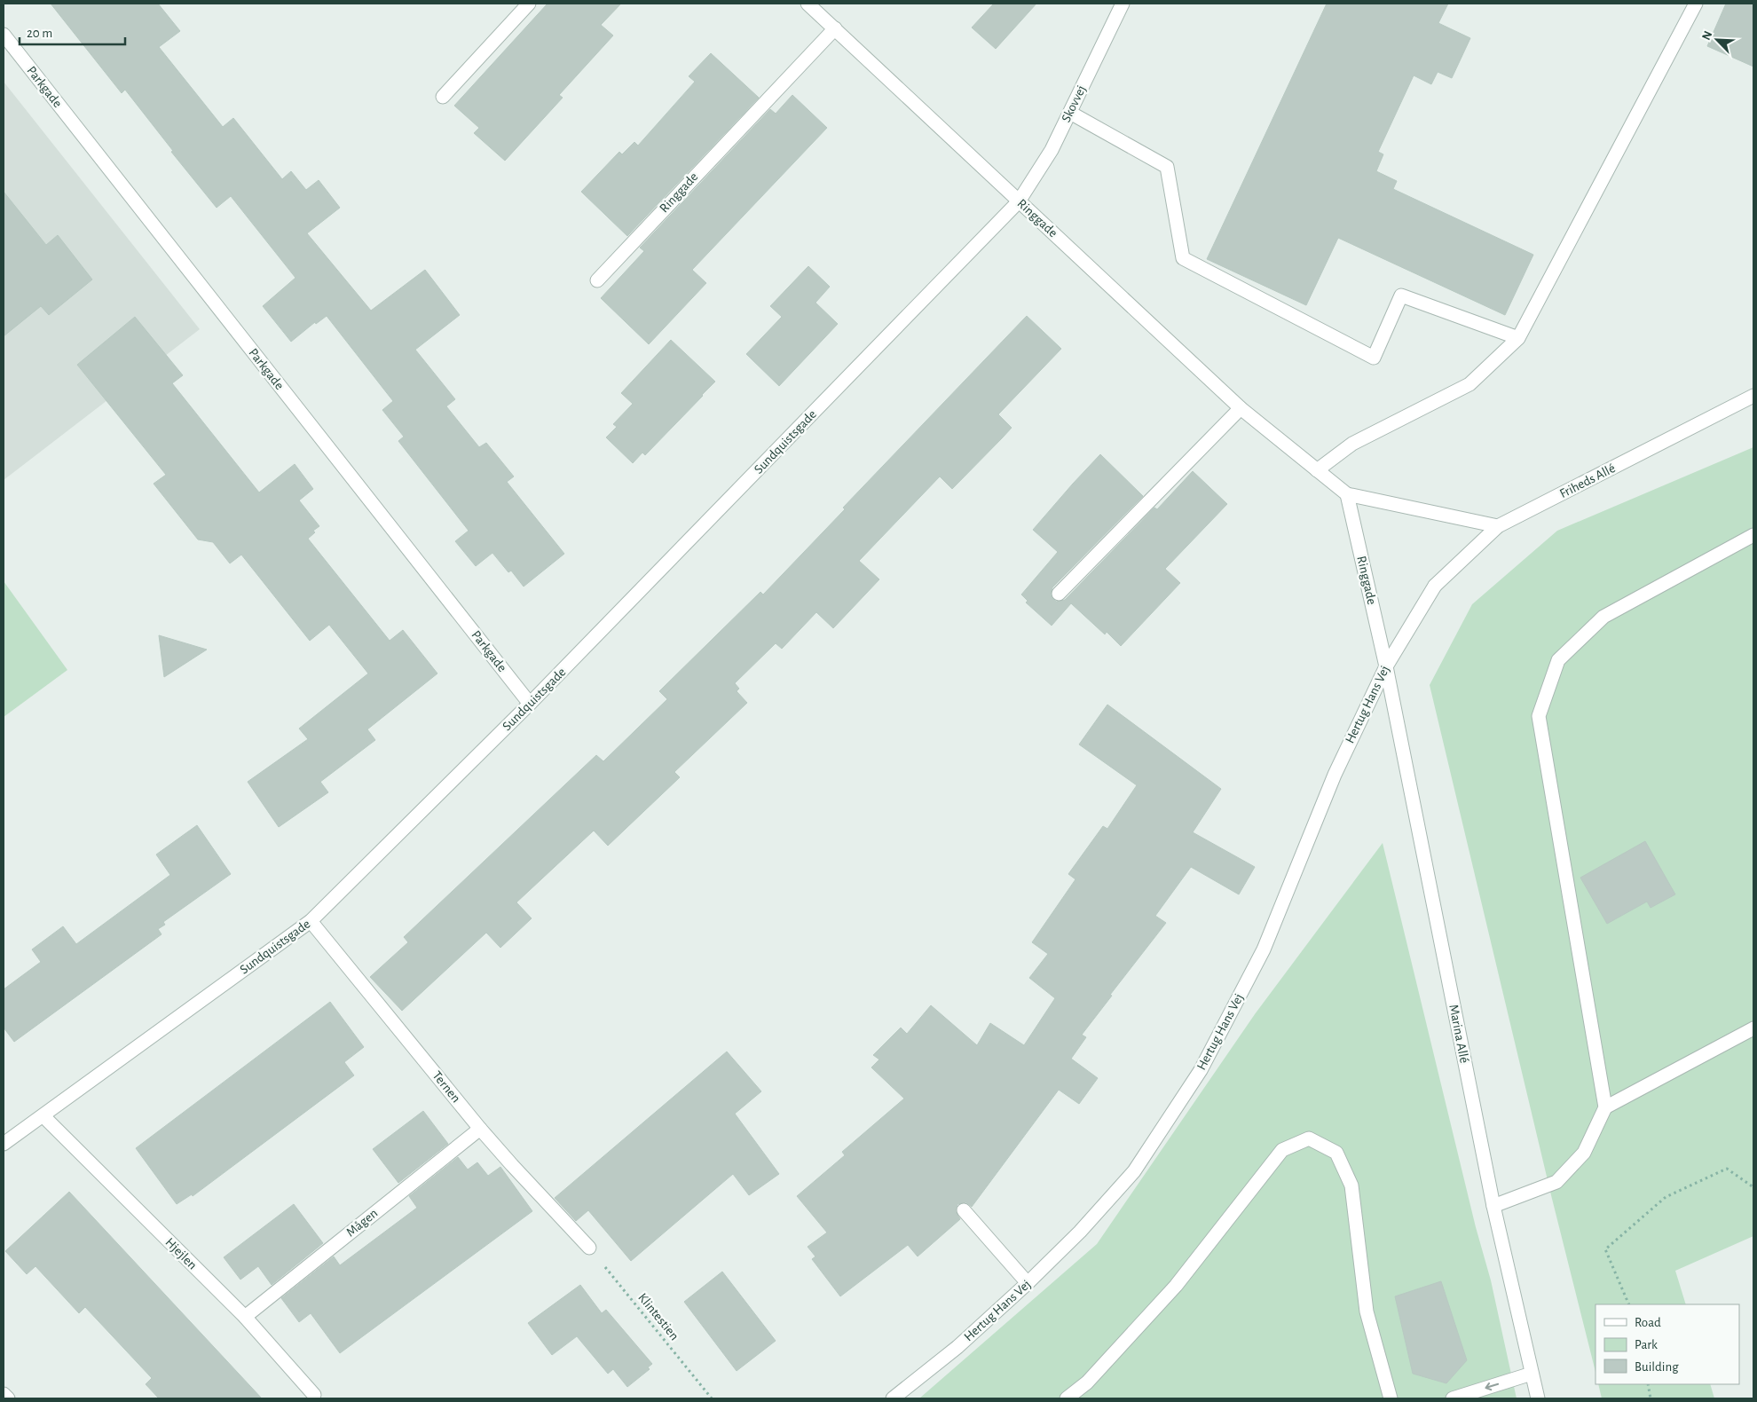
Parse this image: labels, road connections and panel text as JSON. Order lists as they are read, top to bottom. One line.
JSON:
{"streets":{"street":["Parkgade","Skovvej","Ringgade","Sundquistsgade","Friheds Allé","Hertug Hans Vej","Marina Allé","Ternen","Mågen","Hjejlen"],"path":["Klintestien"]},"crossings":[["Parkgade","Sundquistsgade"],["Skovvej","Ringgade"],["Skovvej","Sundquistsgade"],["Ringgade","Sundquistsgade"],["Ringgade","Friheds Allé"],["Ringgade","Hertug Hans Vej"],["Ringgade","Marina Allé"],["Sundquistsgade","Ternen"],["Sundquistsgade","Hjejlen"],["Friheds Allé","Hertug Hans Vej"],["Hertug Hans Vej","Marina Allé"],["Ternen","Mågen"],["Ternen","Klintestien"],["Mågen","Hjejlen"]],"legend":["Road","Park","Building"],"scale_bar":"20 m","north":"top left"}
